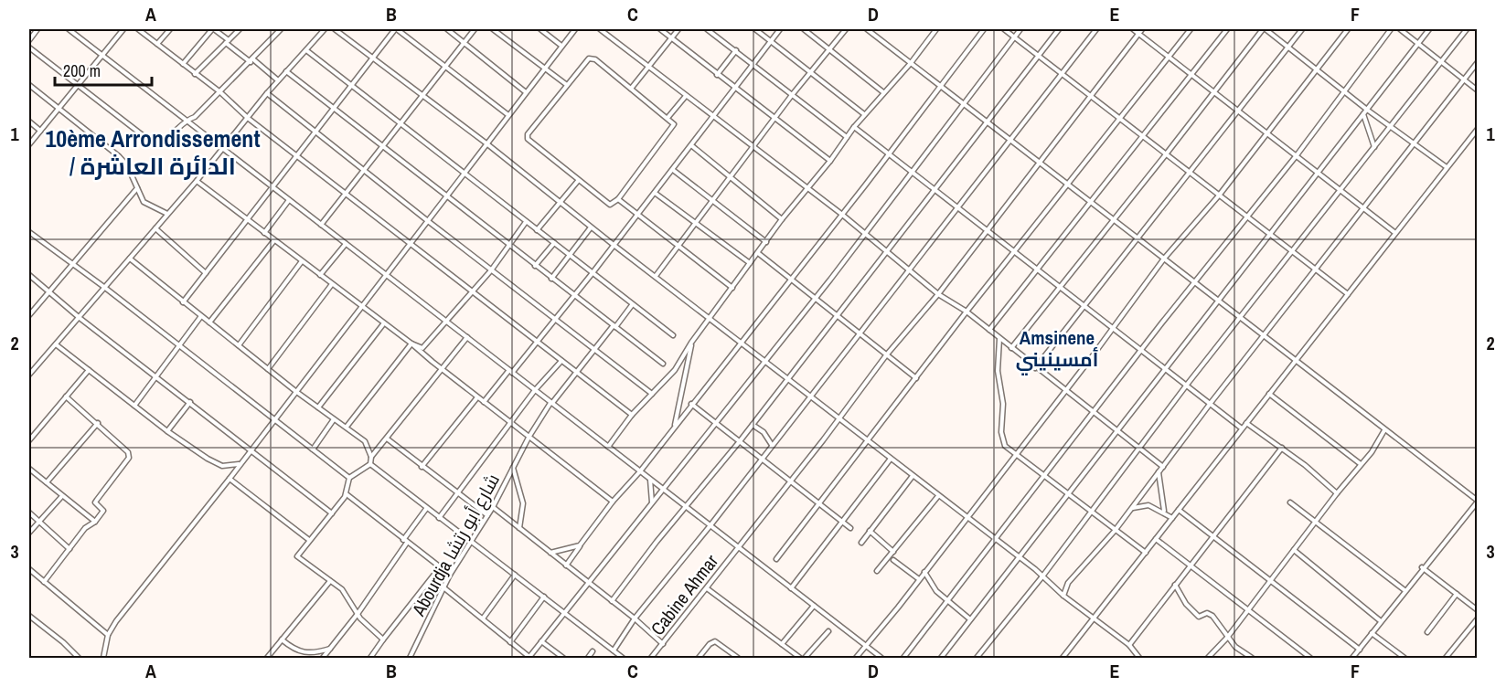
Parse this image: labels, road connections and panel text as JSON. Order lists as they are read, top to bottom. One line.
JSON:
{"streets":{"street":["Abourdja شارع أبو رتشا","Cabine Ahmar"]},"districts":["10ème Arrondissement / الدائرة العاشرة","Amsinene أمسينيني"],"scale_bar":"200 m","grid":{"columns":["A","B","C","D","E","F"],"rows":["1","2","3"]}}
